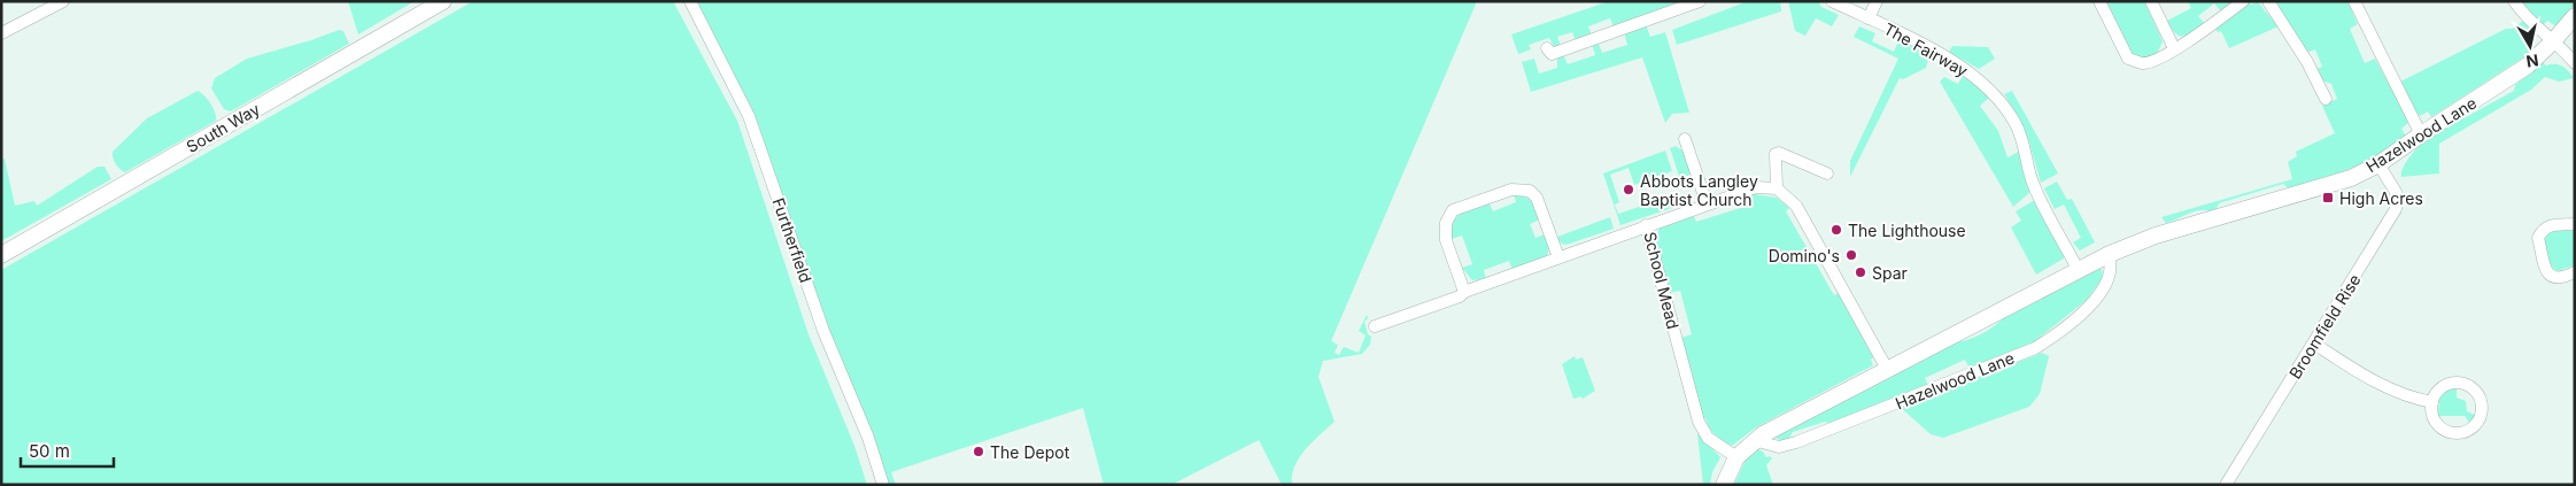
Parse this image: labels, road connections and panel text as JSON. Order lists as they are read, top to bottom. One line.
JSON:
{"streets":{"street":["The Fairway","South Way","Hazelwood Lane","Furtherfield","School Mead","Broomfield Rise"]},"crossings":[["The Fairway","Hazelwood Lane"],["Hazelwood Lane","School Mead"],["Hazelwood Lane","Broomfield Rise"]],"places":{"other":["Abbots Langley Baptist Church","The Lighthouse","Domino's","Spar","The Depot"],"transit":["High Acres"]},"scale_bar":"50 m","north":"bottom"}
